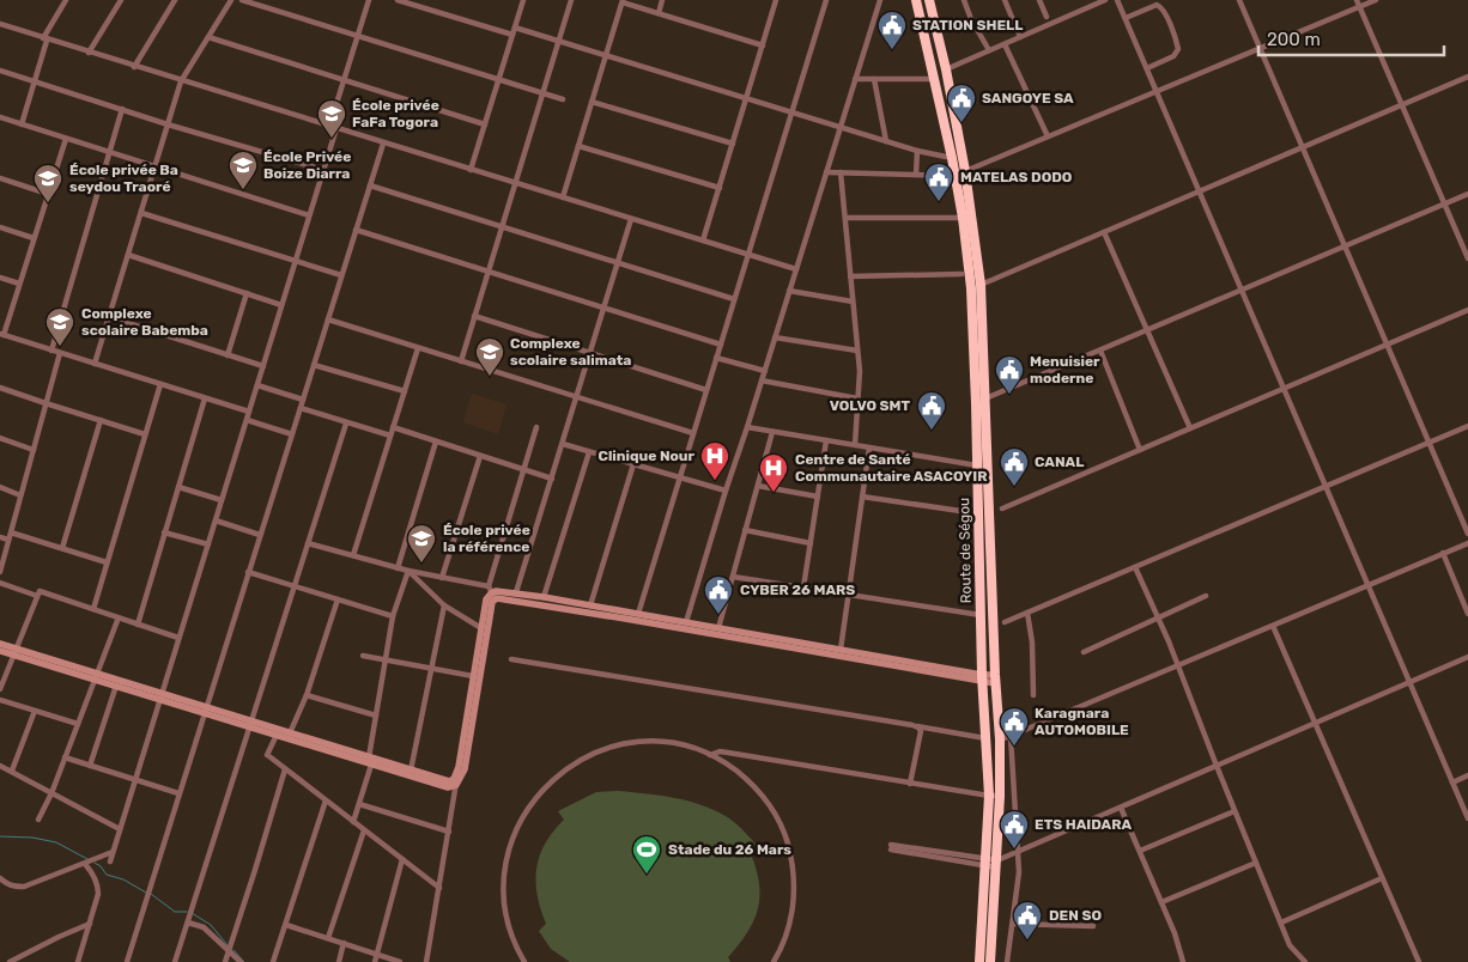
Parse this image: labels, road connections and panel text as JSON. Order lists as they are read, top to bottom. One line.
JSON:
{"streets":{"highway":["Route de Ségou"]},"places":{"public building":["STATION SHELL","SANGOYE SA","MATELAS DODO","Menuisier moderne","VOLVO SMT","CANAL","CYBER 26 MARS","Karagnara AUTOMOBILE","ETS HAIDARA","DEN SO"],"school or university":["École privée FaFa Togora","École Privée Boize Diarra","École privée Ba seydou Traoré","Complexe scolaire Babemba","Complexe scolaire salimata","École privée la référence"],"hospital":["Clinique Nour","Centre de Santé Communautaire ASACOYIR"],"sports":["Stade du 26 Mars"]},"scale_bar":"200 m"}
